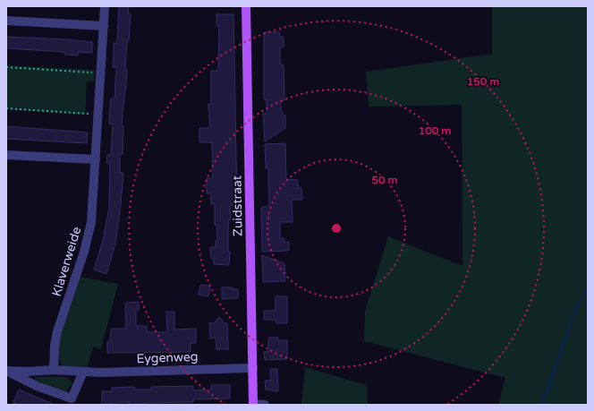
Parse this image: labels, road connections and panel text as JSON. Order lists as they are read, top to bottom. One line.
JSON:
{"streets":{"main road":["Zuidstraat"],"street":["Klaverweide","Eygenweg"]},"crossings":[["Zuidstraat","Eygenweg"],["Klaverweide","Eygenweg"]],"rings":["150 m","100 m","50 m"]}
